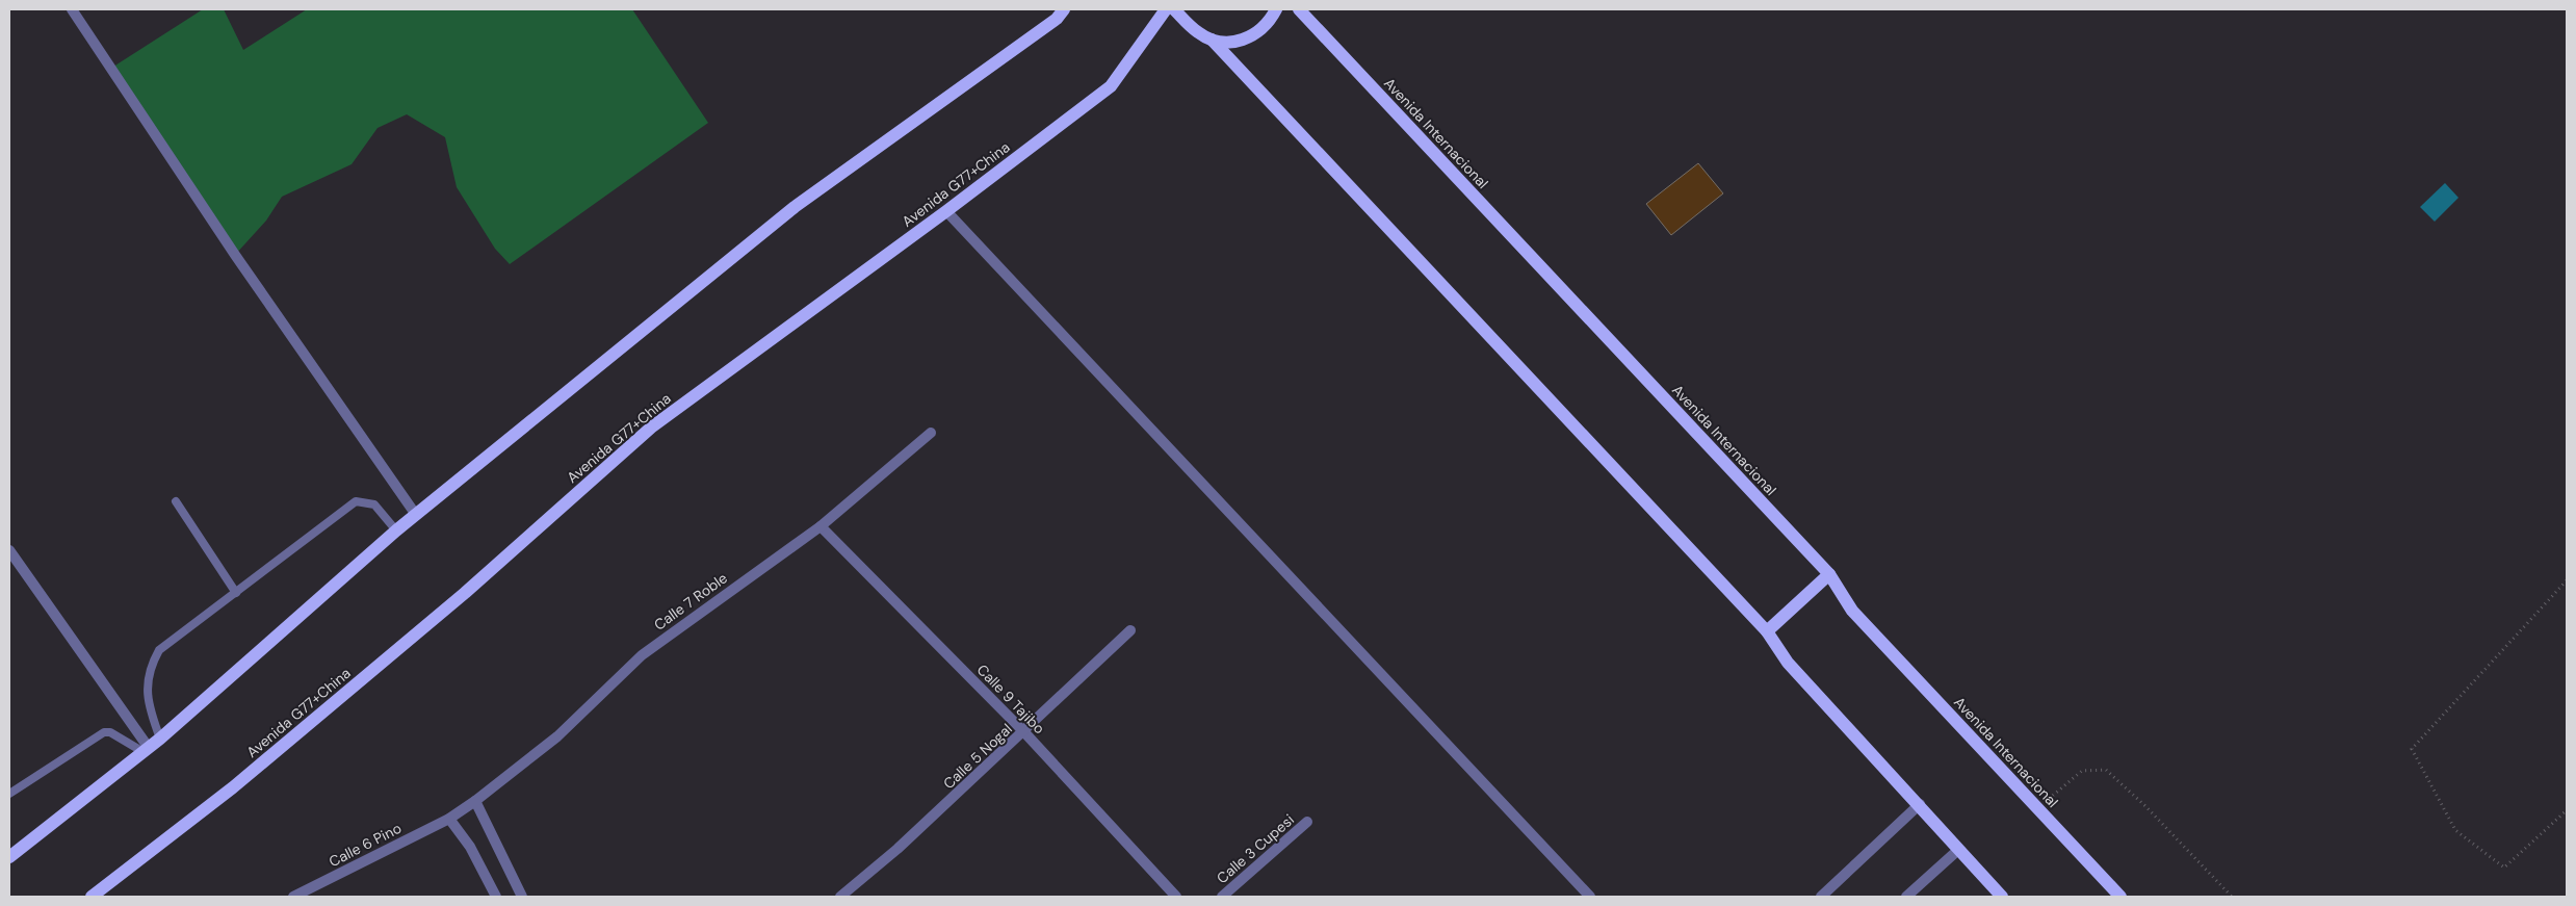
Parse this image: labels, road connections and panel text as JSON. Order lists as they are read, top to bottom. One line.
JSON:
{"streets":{"main road":["Avenida Internacional","Avenida G77+China"],"street":["Calle 7 Roble","Calle 9 Tajibo","Calle 5 Nogal","Calle 6 Pino","Calle 3 Cupesi"]},"crossings":[["Calle 7 Roble","Calle 9 Tajibo"],["Calle 7 Roble","Calle 6 Pino"],["Calle 9 Tajibo","Calle 5 Nogal"]]}
